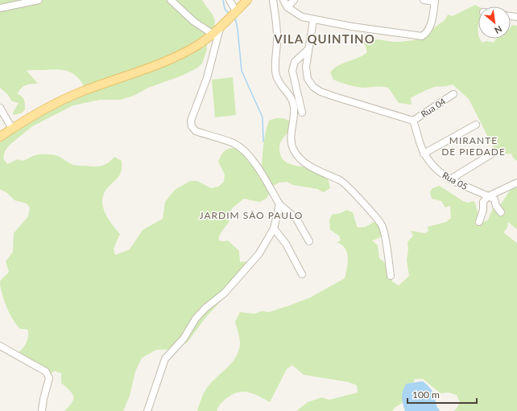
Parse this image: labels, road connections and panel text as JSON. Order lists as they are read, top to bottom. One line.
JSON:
{"streets":{"street":["Rua 04","Rua 05"]},"crossings":[["Rua 04","Rua 05"]],"districts":["VILA QUINTINO","MIRANTE DE PIEDADE","JARDIM SÃO PAULO"],"scale_bar":"100 m","north":"bottom right"}
